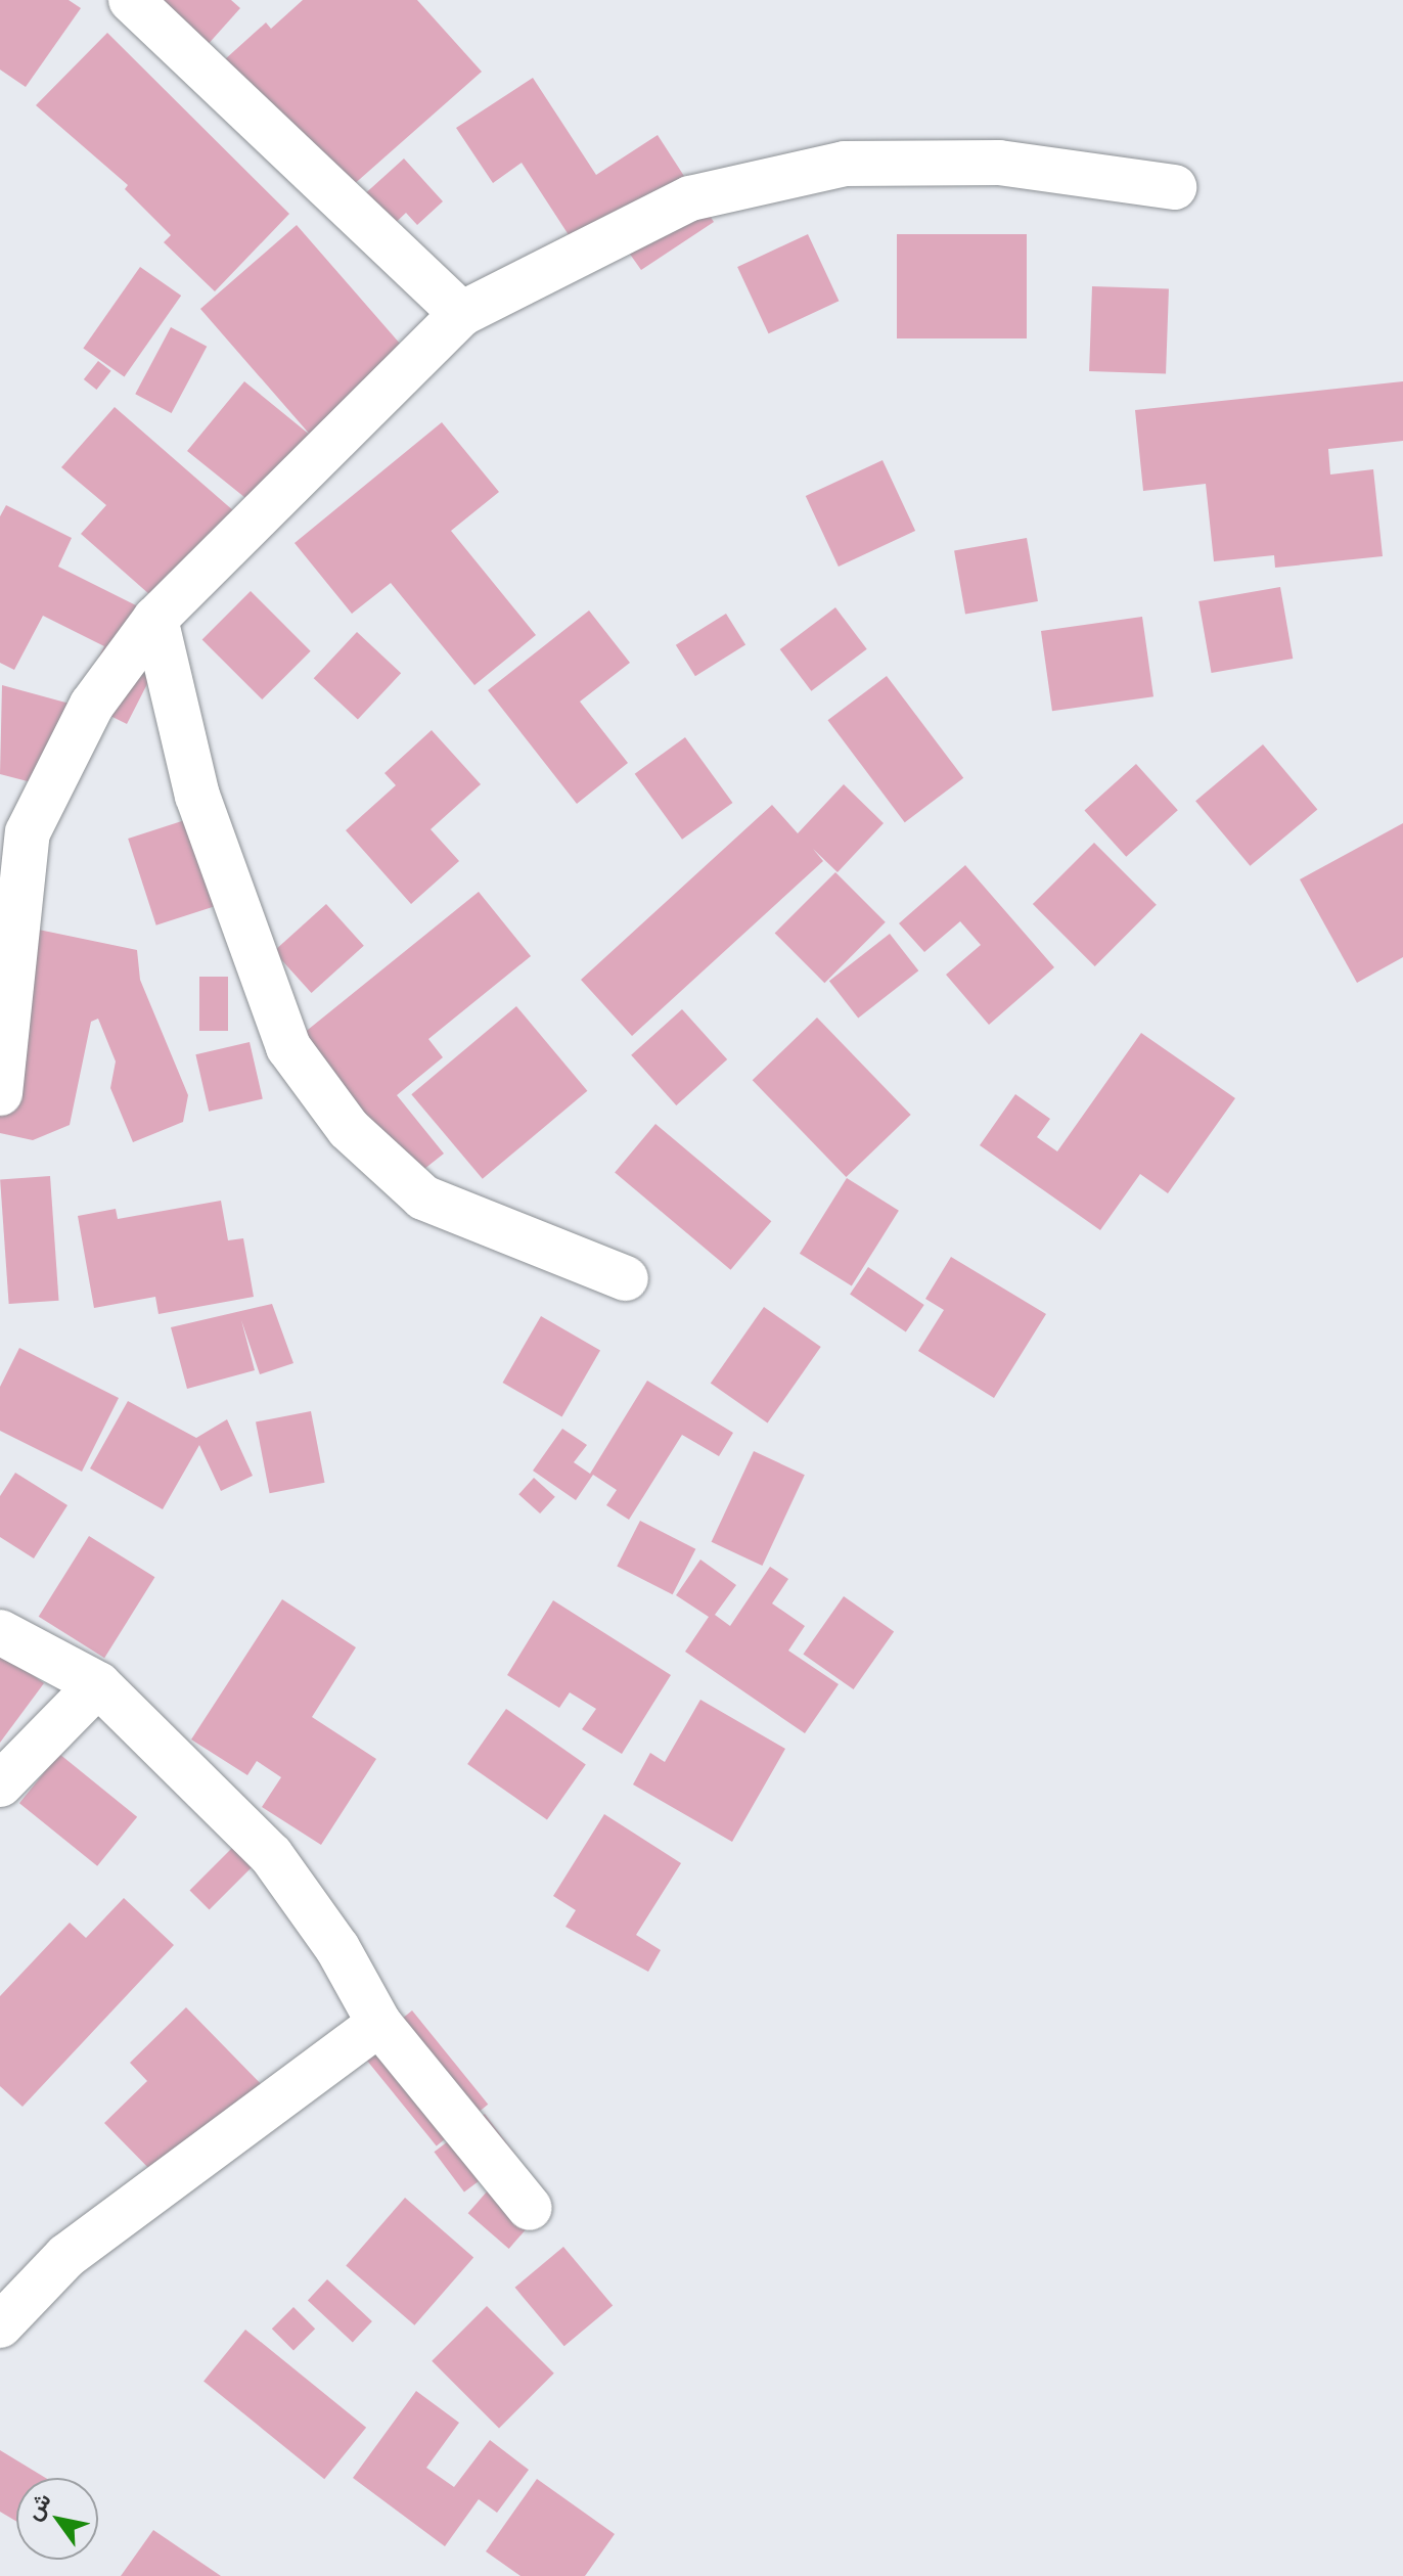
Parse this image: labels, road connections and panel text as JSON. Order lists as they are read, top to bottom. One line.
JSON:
{"north":"top left"}
